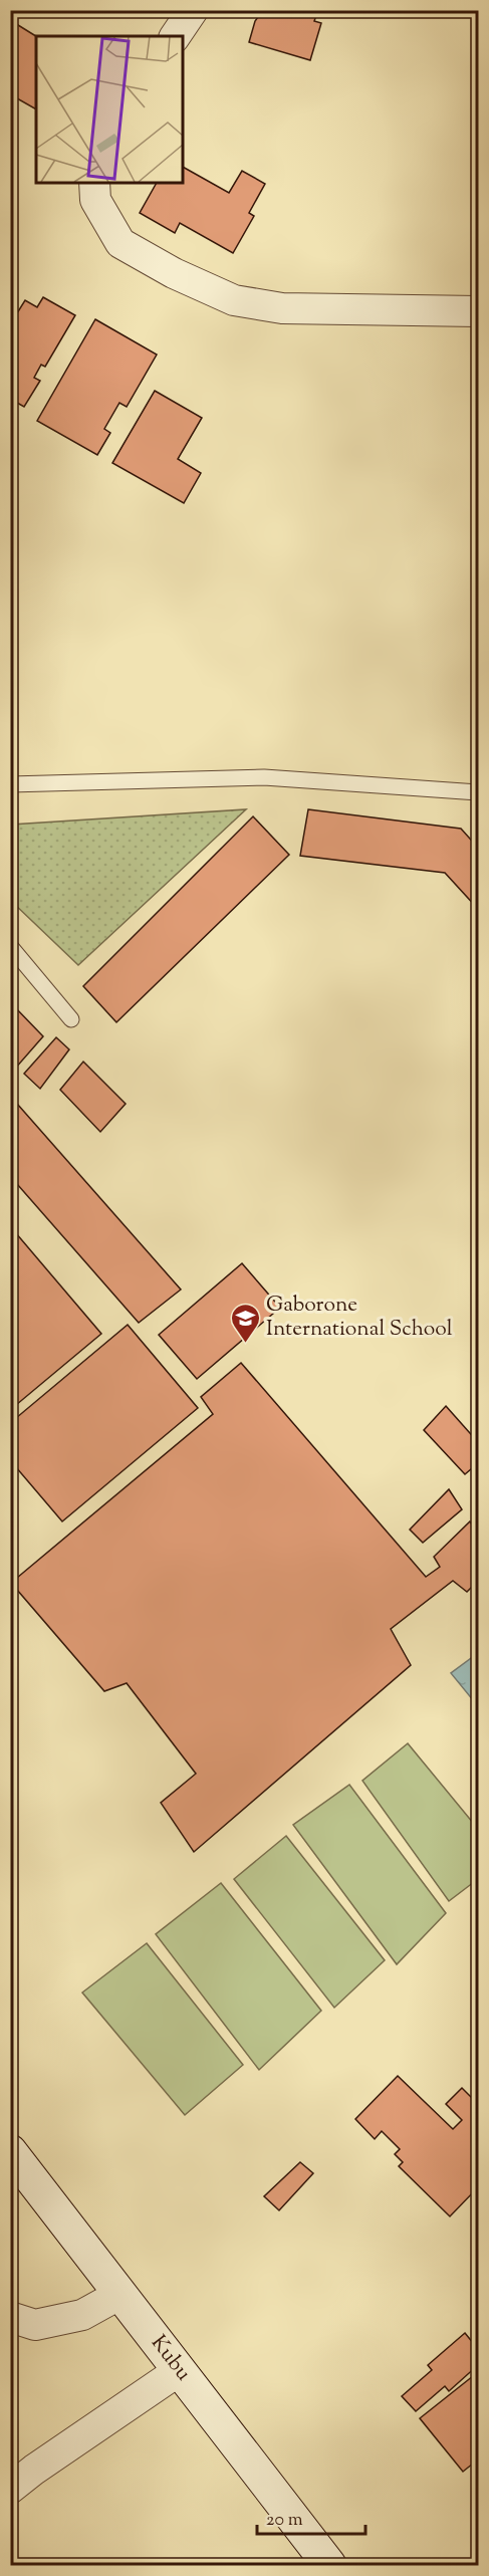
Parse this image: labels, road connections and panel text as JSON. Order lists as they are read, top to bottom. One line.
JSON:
{"streets":{"main road":["Kubu"]},"places":{"school or university":["Gaborone International School"]},"scale_bar":"20 m"}
